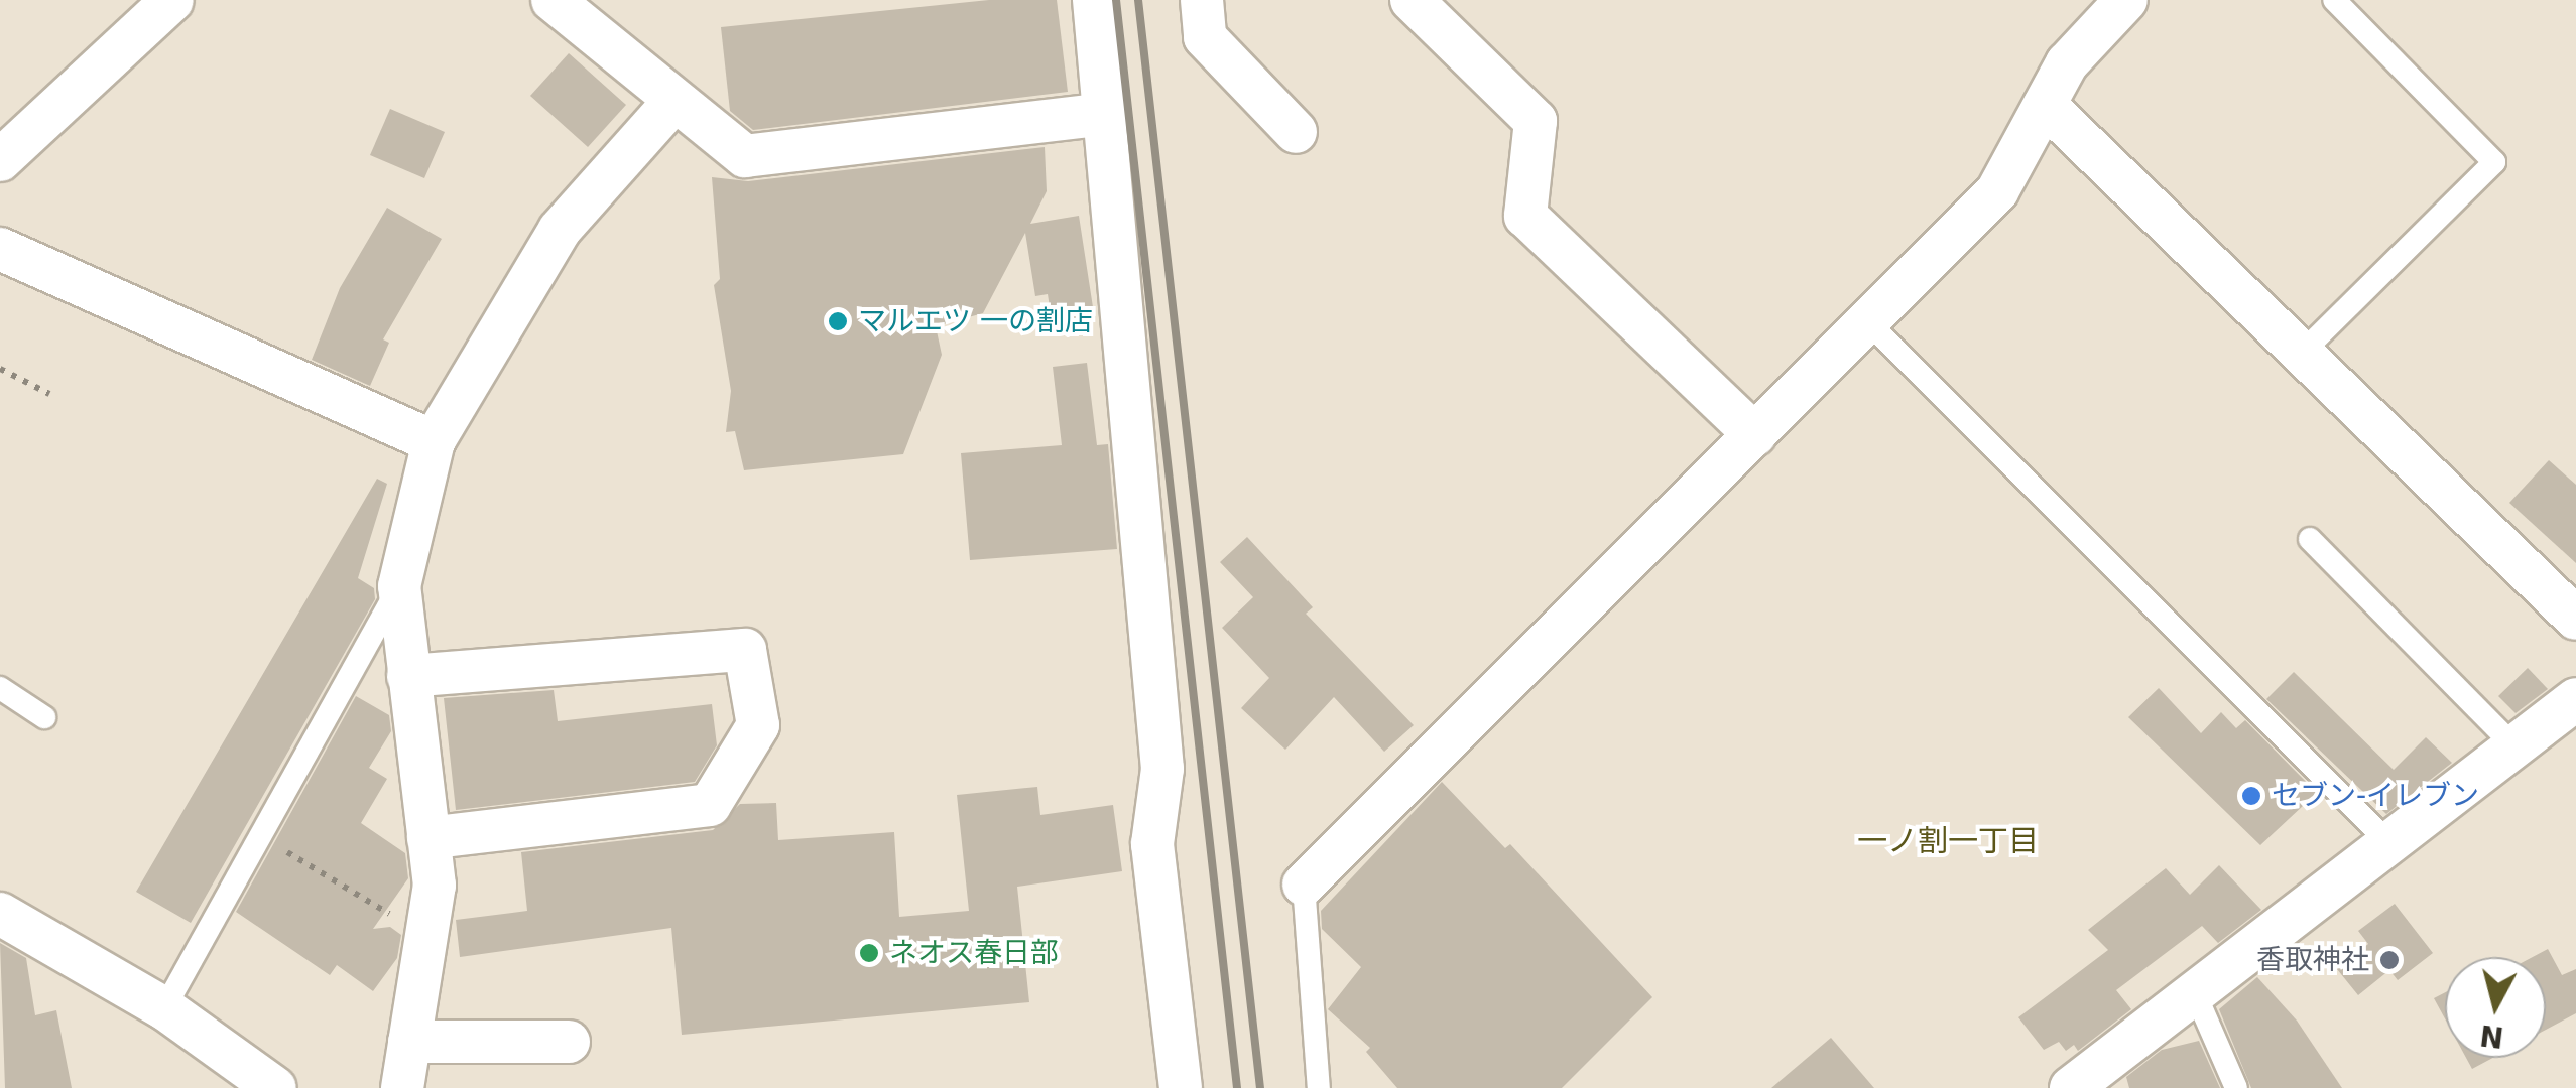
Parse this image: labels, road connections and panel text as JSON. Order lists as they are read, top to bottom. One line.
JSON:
{"districts":["一ノ割一丁目"],"places":["マルエツ 一の割店","セブン-イレブン","ネオス春日部","香取神社"],"north":"bottom"}
